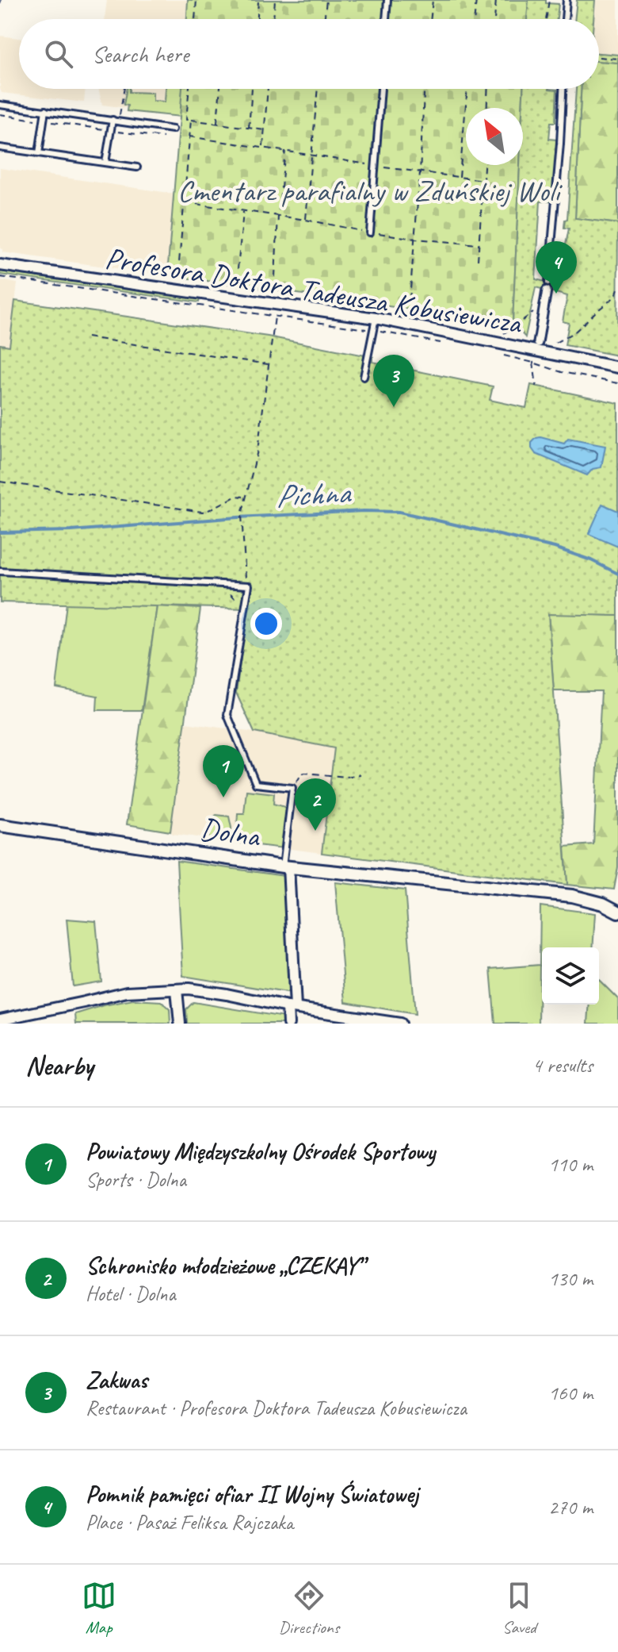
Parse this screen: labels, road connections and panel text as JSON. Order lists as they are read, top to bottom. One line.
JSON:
{"streets":{"street":["Profesora Doktora Tadeusza Kobusiewicza","Dolna"]},"water":["Pichna"],"parks":["Cmentarz parafialny w Zduńskiej Woli"],"north":"top left","page":{"search":"Search here","pins":["4","3","1","2"],"heading":["Nearby","4 results"],"list":[{"mark":"1","name":"Powiatowy Międzyszkolny Ośrodek Sportowy","note":"Sports · Dolna","value":"110 m"},{"mark":"2","name":"Schronisko młodzieżowe „CZEKAY”","note":"Hotel · Dolna","value":"130 m"},{"mark":"3","name":"Zakwas","note":"Restaurant · Profesora Doktora Tadeusza Kobusiewicza","value":"160 m"},{"mark":"4","name":"Pomnik pamięci ofiar II Wojny Światowej","note":"Place · Pasaż Feliksa Rajczaka","value":"270 m"}],"nav":["Map","Directions","Saved"]}}
